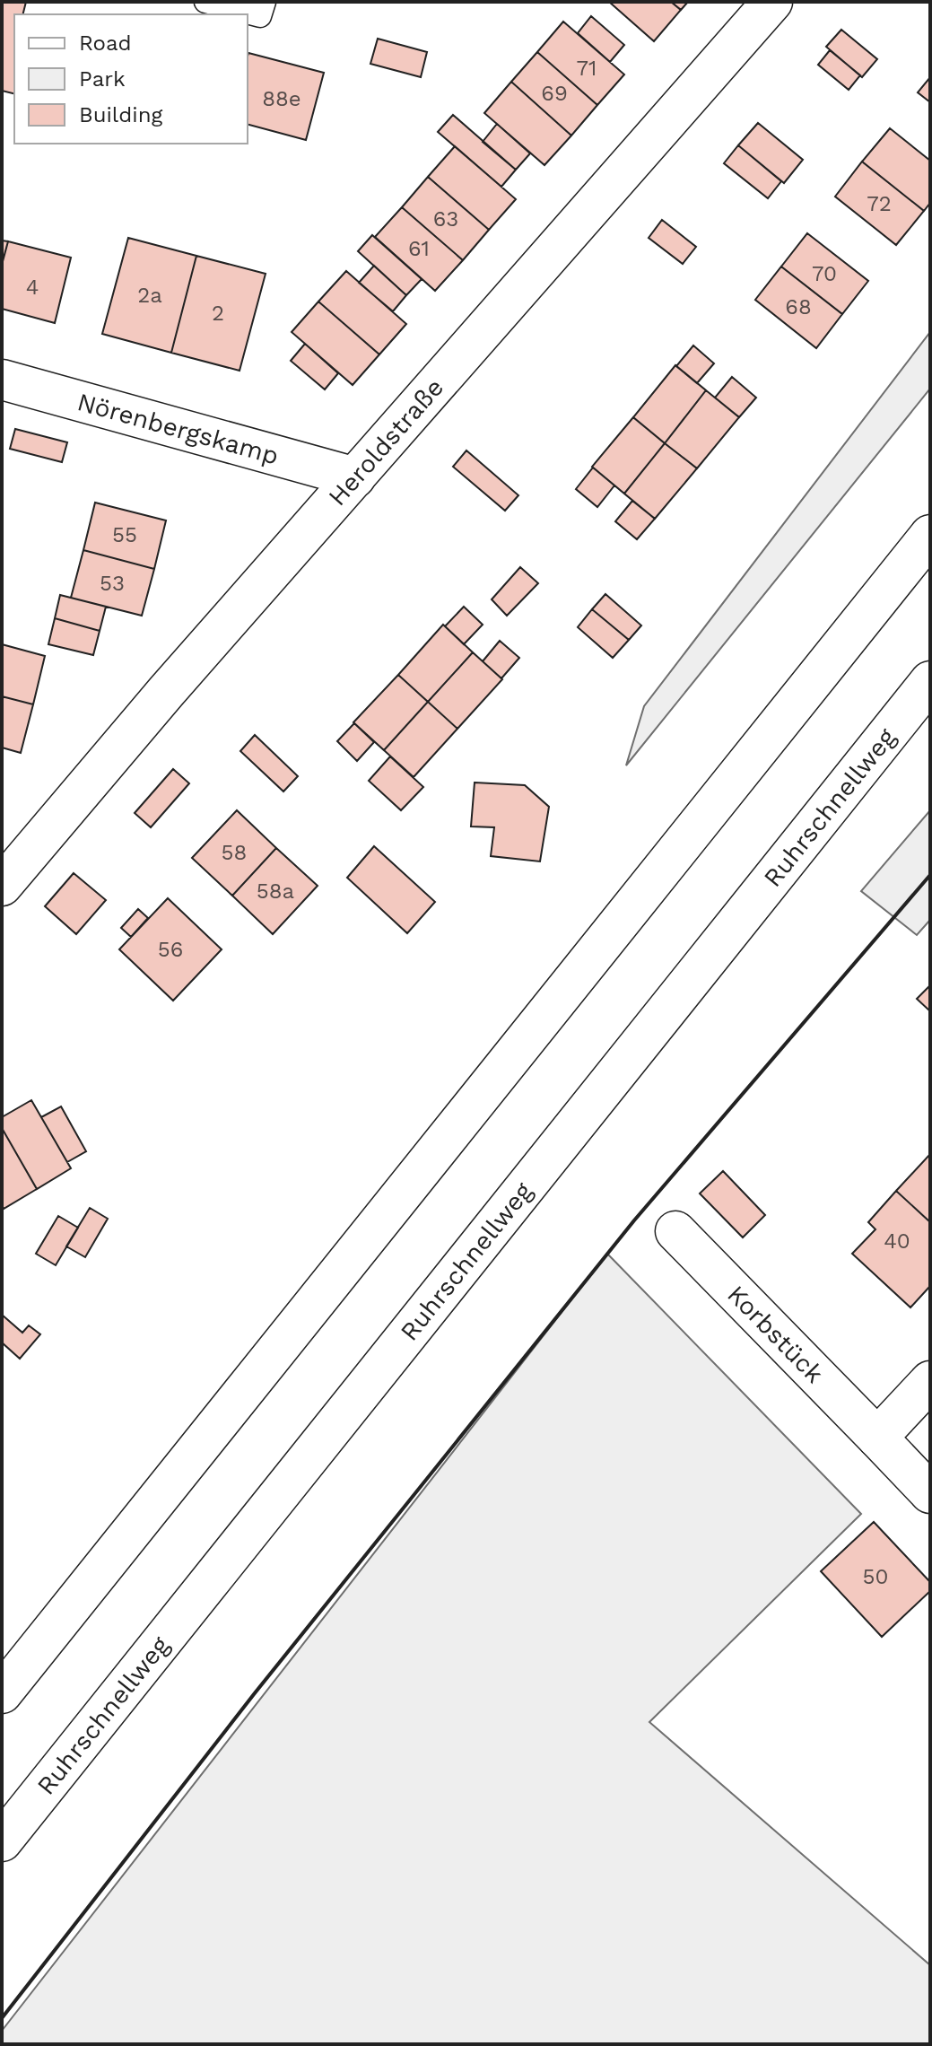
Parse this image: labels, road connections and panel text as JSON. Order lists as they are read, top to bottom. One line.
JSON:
{"streets":{"main road":["Nörenbergskamp","Heroldstraße","Ruhrschnellweg","Korbstück"]},"crossings":[["Nörenbergskamp","Heroldstraße"]],"house_numbers":["71","69","88e","72","63","61","70","4","2a","68","2","55","53","58","58a","56","40","50"],"legend":["Road","Park","Building"]}
